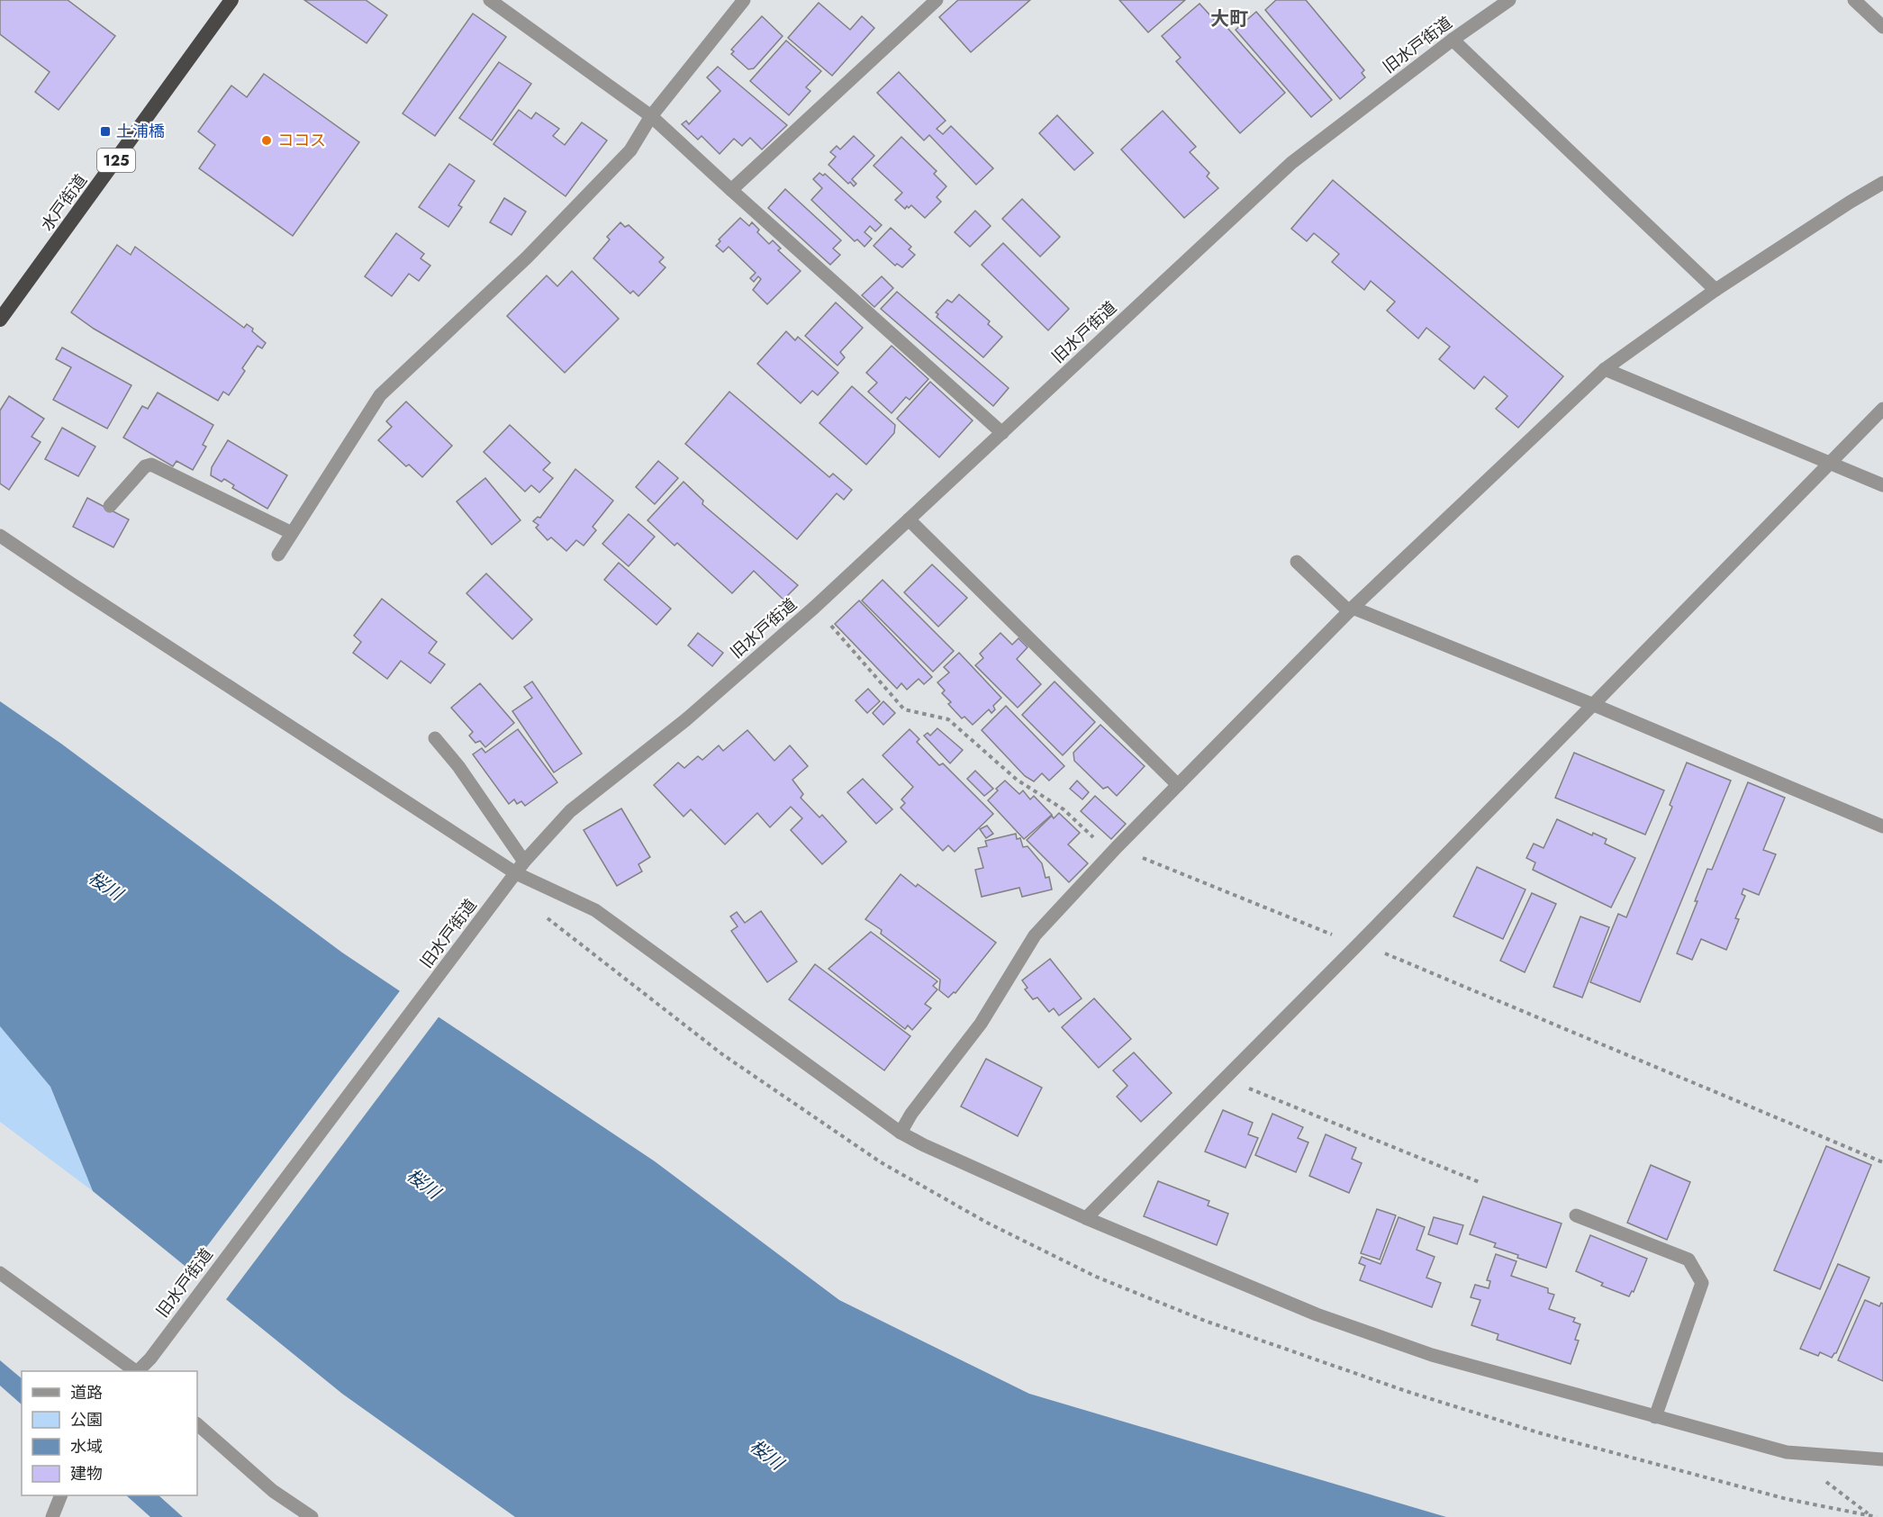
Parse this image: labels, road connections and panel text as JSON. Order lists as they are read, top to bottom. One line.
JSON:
{"streets":{"highway":["125","水戸街道"],"street":["旧水戸街道"]},"districts":["大町"],"water":["桜川"],"places":{"transit":["土浦橋"],"other":["ココス"]},"legend":["道路","公園","水域","建物"]}
